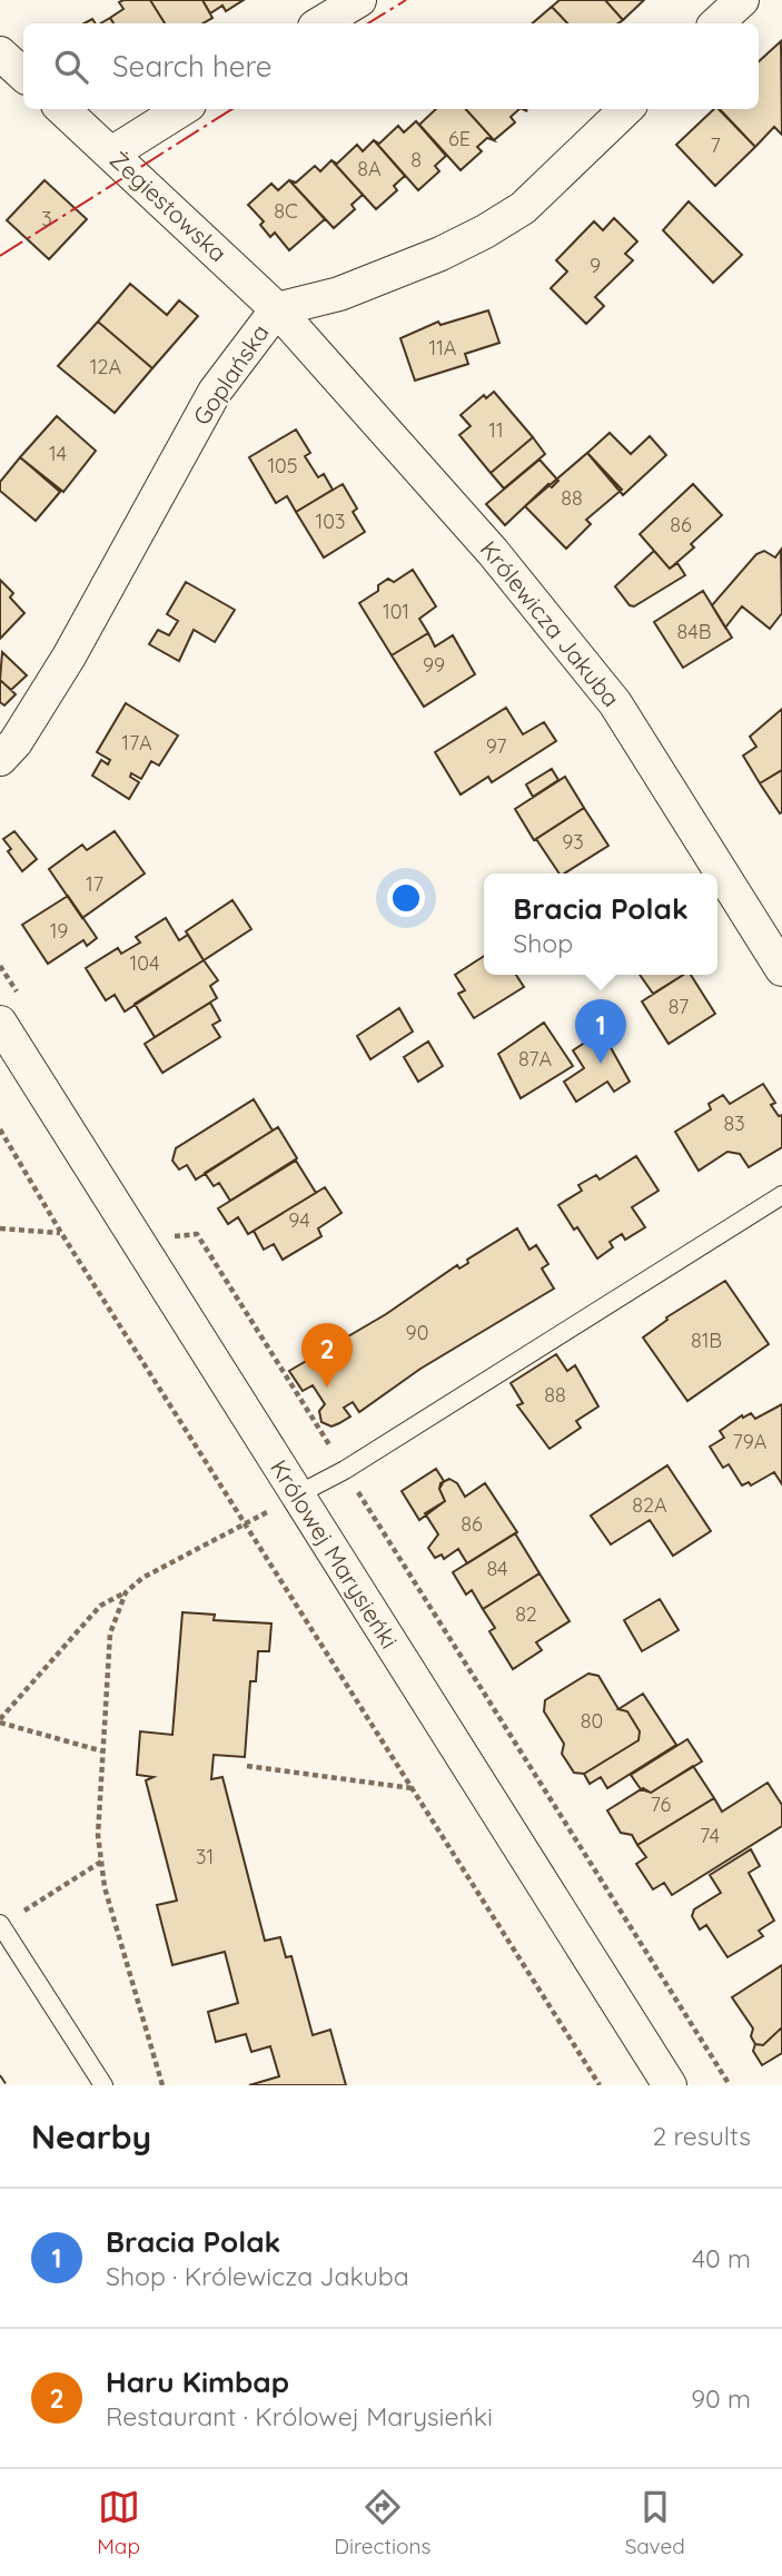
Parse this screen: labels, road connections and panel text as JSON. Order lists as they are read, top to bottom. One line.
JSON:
{"streets":{"street":["Żegiestowska","Goplańska","Królewicza Jakuba","Królowej Marysieńki"]},"crossings":[["Żegiestowska","Goplańska"],["Żegiestowska","Królewicza Jakuba"],["Goplańska","Królewicza Jakuba"]],"house_numbers":["6E","7","8","8A","8C","3","9","11A","12A","11","14","105","88","103","86","101","84B","99","17A","97","93","17","19","104","87","87A","83","94","90","81B","88","79A","82A","86","84","82","80","76","74","31"],"page":{"search":"Search here","popup":["Bracia Polak","Shop"],"pins":["1","2"],"heading":["Nearby","2 results"],"list":[{"mark":"1","name":"Bracia Polak","note":"Shop · Królewicza Jakuba","value":"40 m"},{"mark":"2","name":"Haru Kimbap","note":"Restaurant · Królowej Marysieńki","value":"90 m"}],"nav":["Map","Directions","Saved"]}}
